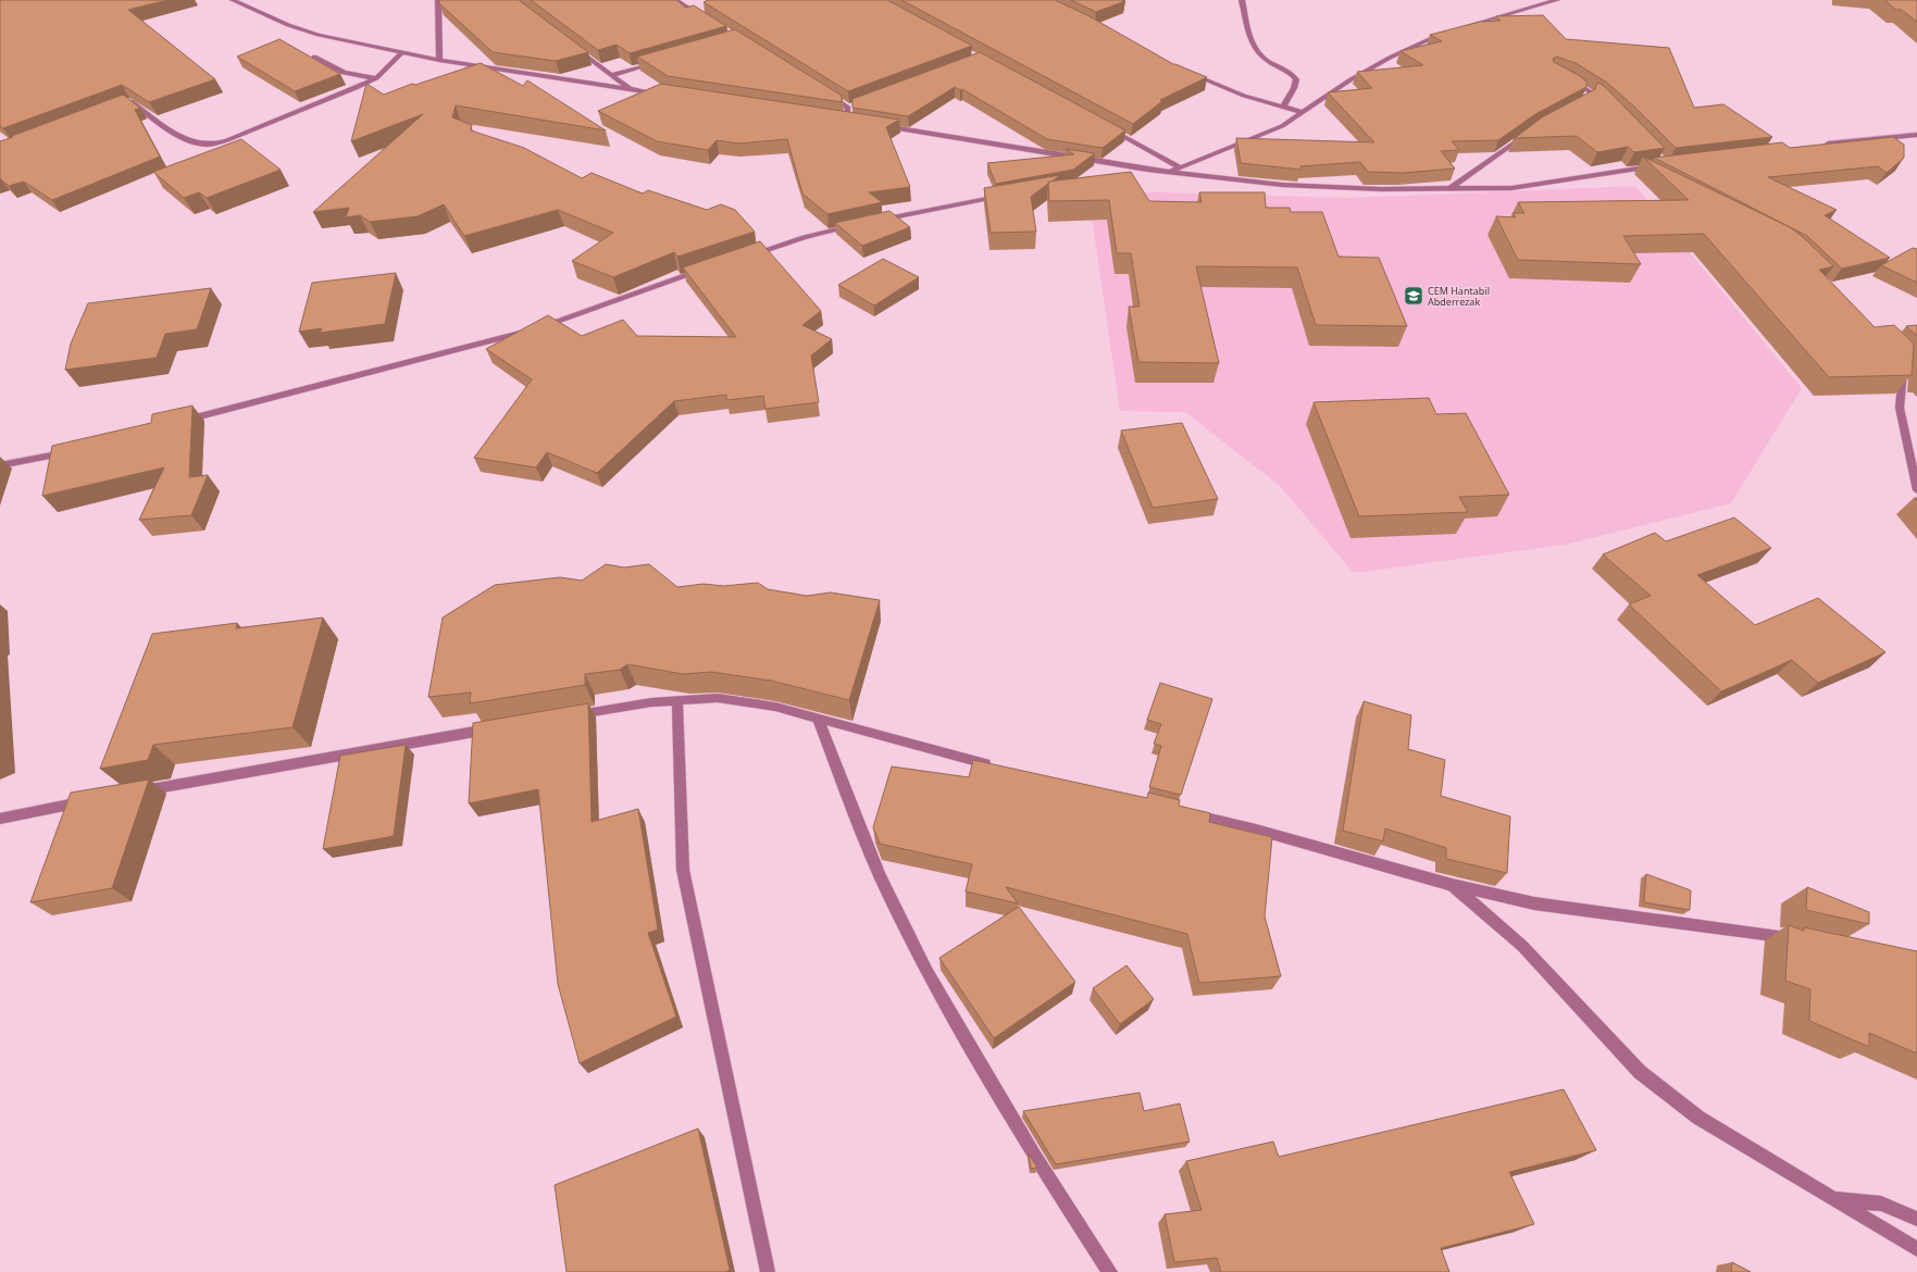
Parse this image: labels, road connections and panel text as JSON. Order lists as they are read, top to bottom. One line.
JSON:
{"places":{"school or university":["CEM Hantabil Abderrezak"]}}
